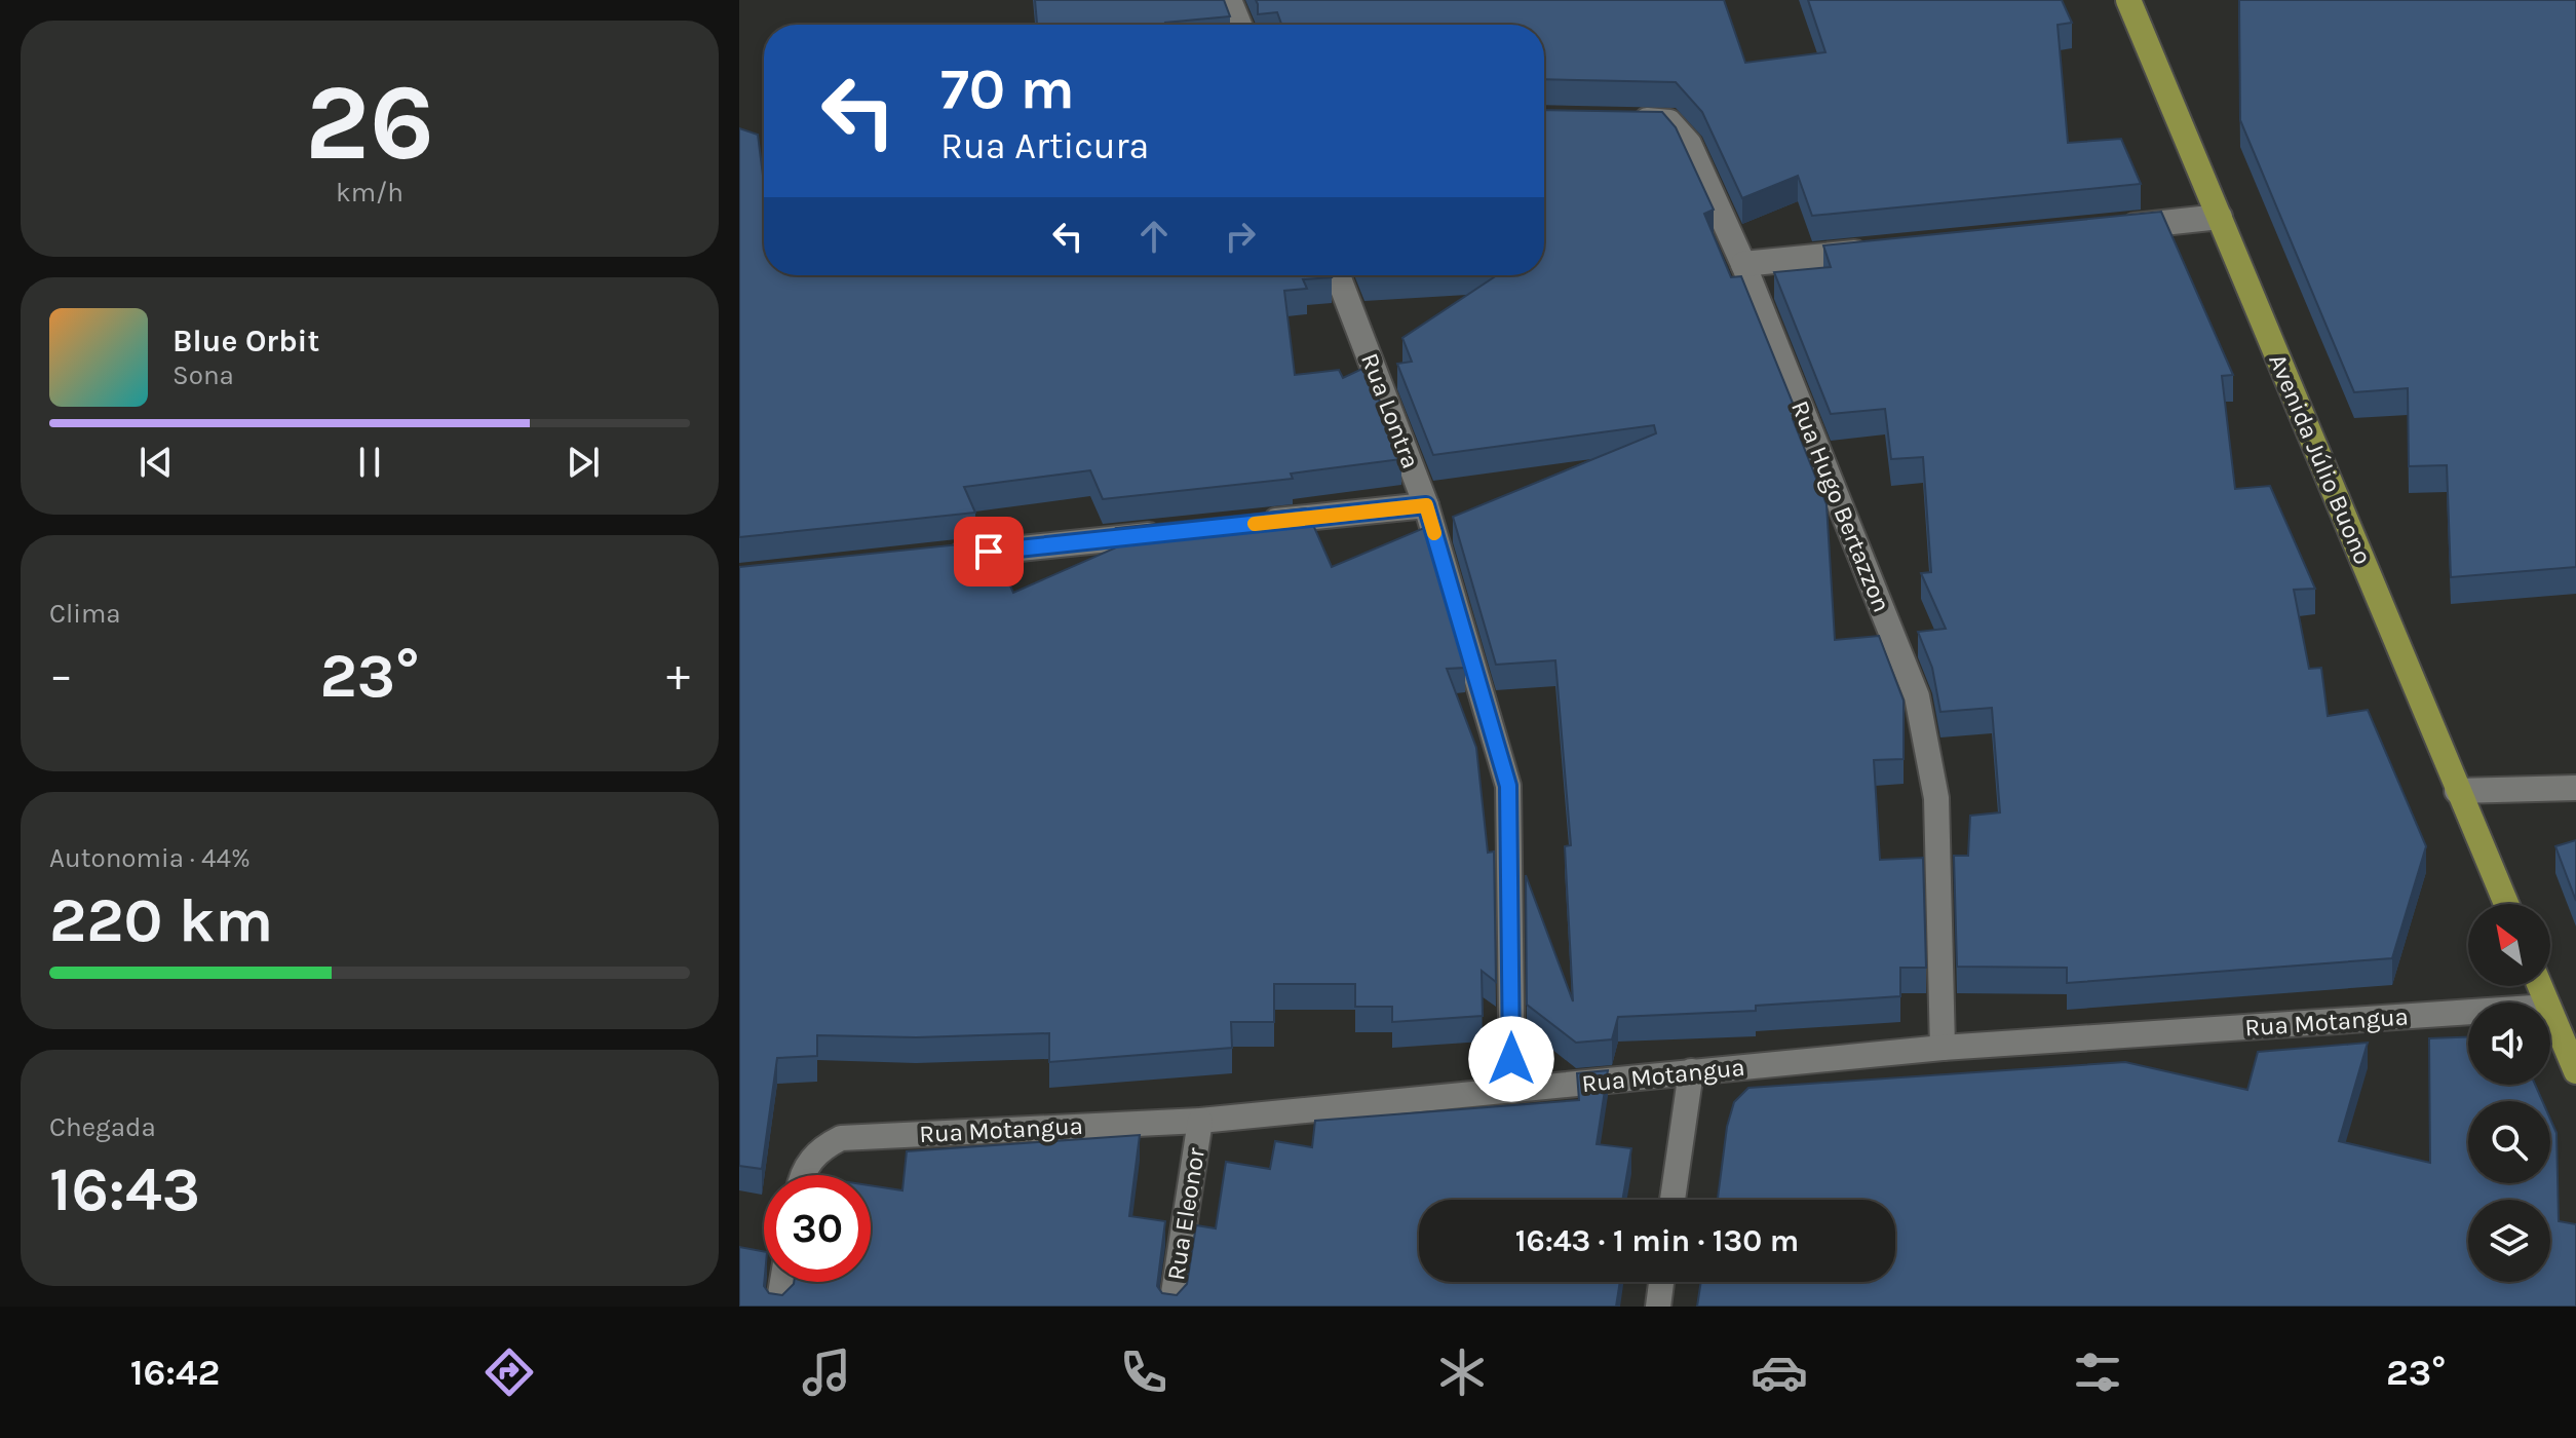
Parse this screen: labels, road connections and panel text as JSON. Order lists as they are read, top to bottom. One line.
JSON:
{"streets":{"main road":["Avenida Júlio Buono"],"street":["Rua Lontra","Rua Hugo Bertazzon","Rua Motangua","Rua Eleonor"]},"crossings":[["Rua Lontra","Rua Motangua"],["Rua Hugo Bertazzon","Rua Motangua"],["Rua Motangua","Rua Eleonor"]],"north":"top left","page":{"tile":[["26","km/h"],"Clima",["Autonomia · 44%","220 km"],["Chegada","16:43"]],"turn":["70 m","Rua Articura"],"song":["Blue Orbit","Sona"],"heat":["−","23°","+"],"limit":"30","trip":"16:43 · 1 min · 130 m","tabs":["16:42","23°"]}}
